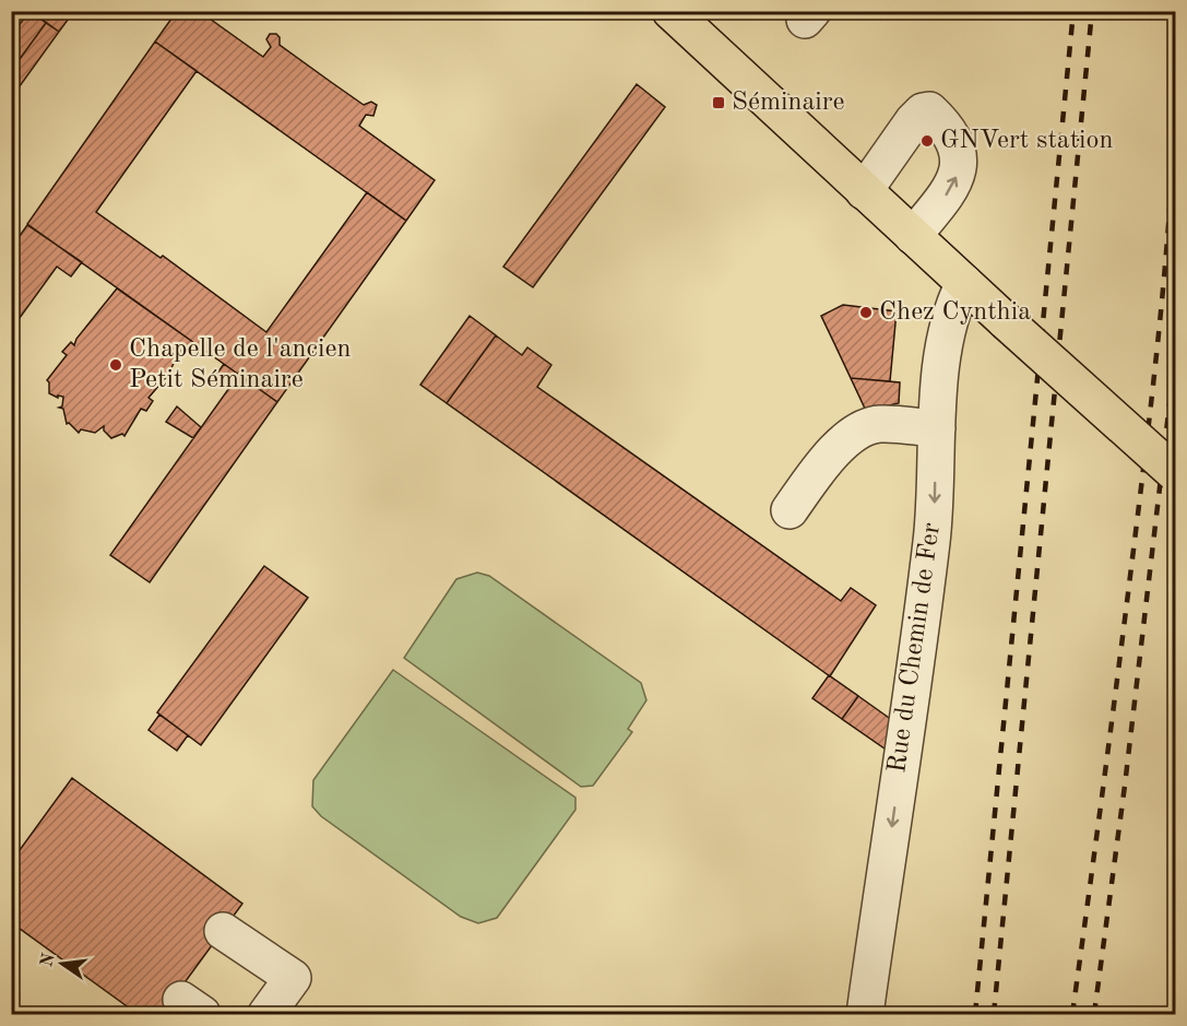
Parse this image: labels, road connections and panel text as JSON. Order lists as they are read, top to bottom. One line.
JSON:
{"streets":{"street":["Rue du Chemin de Fer"]},"one_way":["Rue du Chemin de Fer"],"places":{"transit":["Séminaire"],"other":["GNVert station","Chez Cynthia","Chapelle de l'ancien Petit Séminaire"]},"north":"left"}
